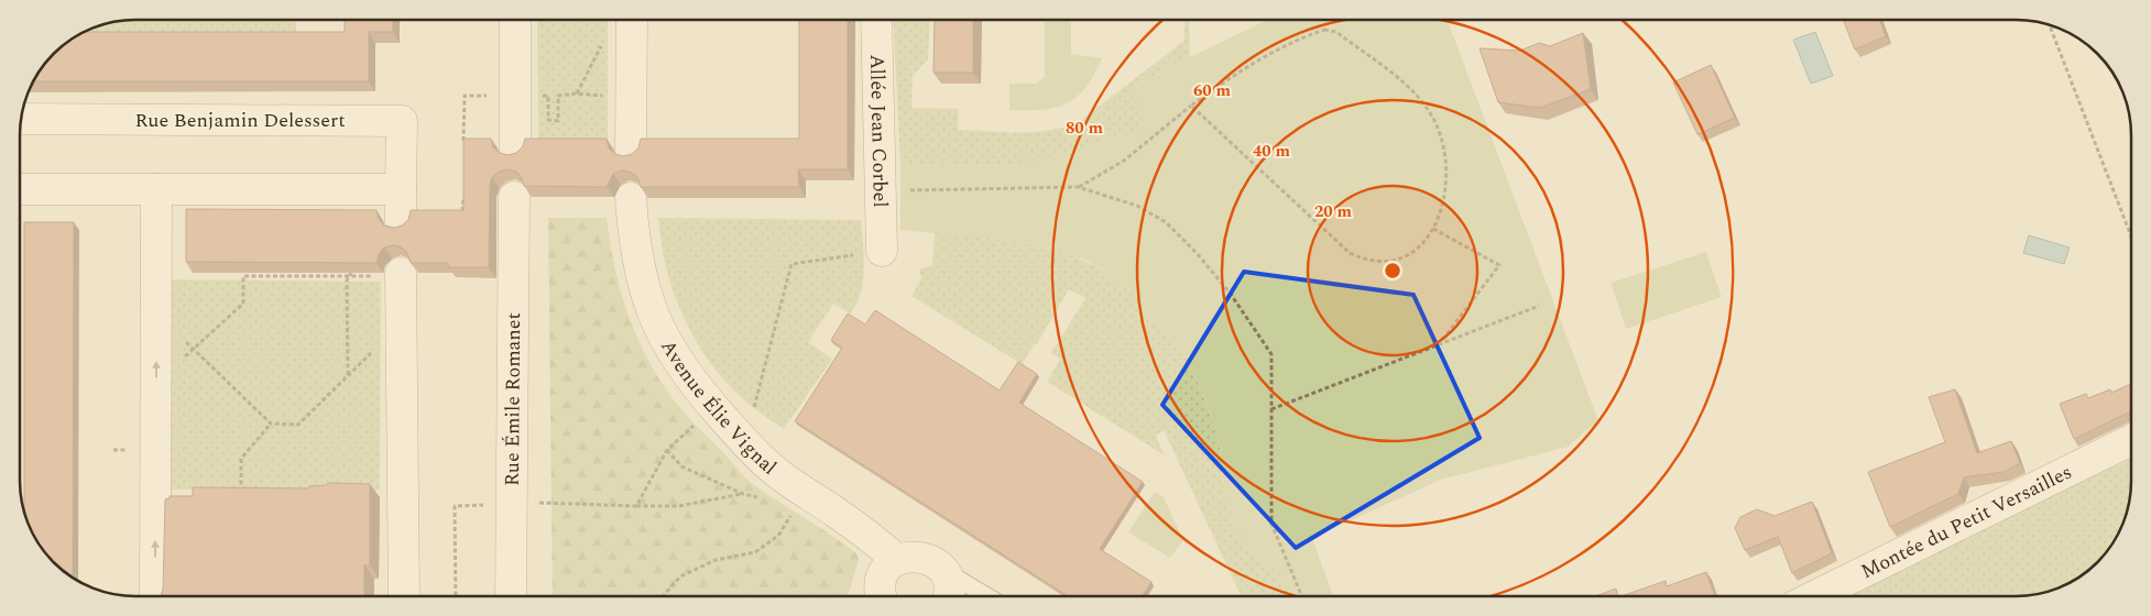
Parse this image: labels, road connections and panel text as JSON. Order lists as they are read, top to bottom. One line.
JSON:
{"streets":{"street":["Rue Benjamin Delessert","Allée Jean Corbel","Rue Émile Romanet","Avenue Élie Vignal","Montée du Petit Versailles"]},"rings":["60 m","80 m","40 m","20 m"]}
